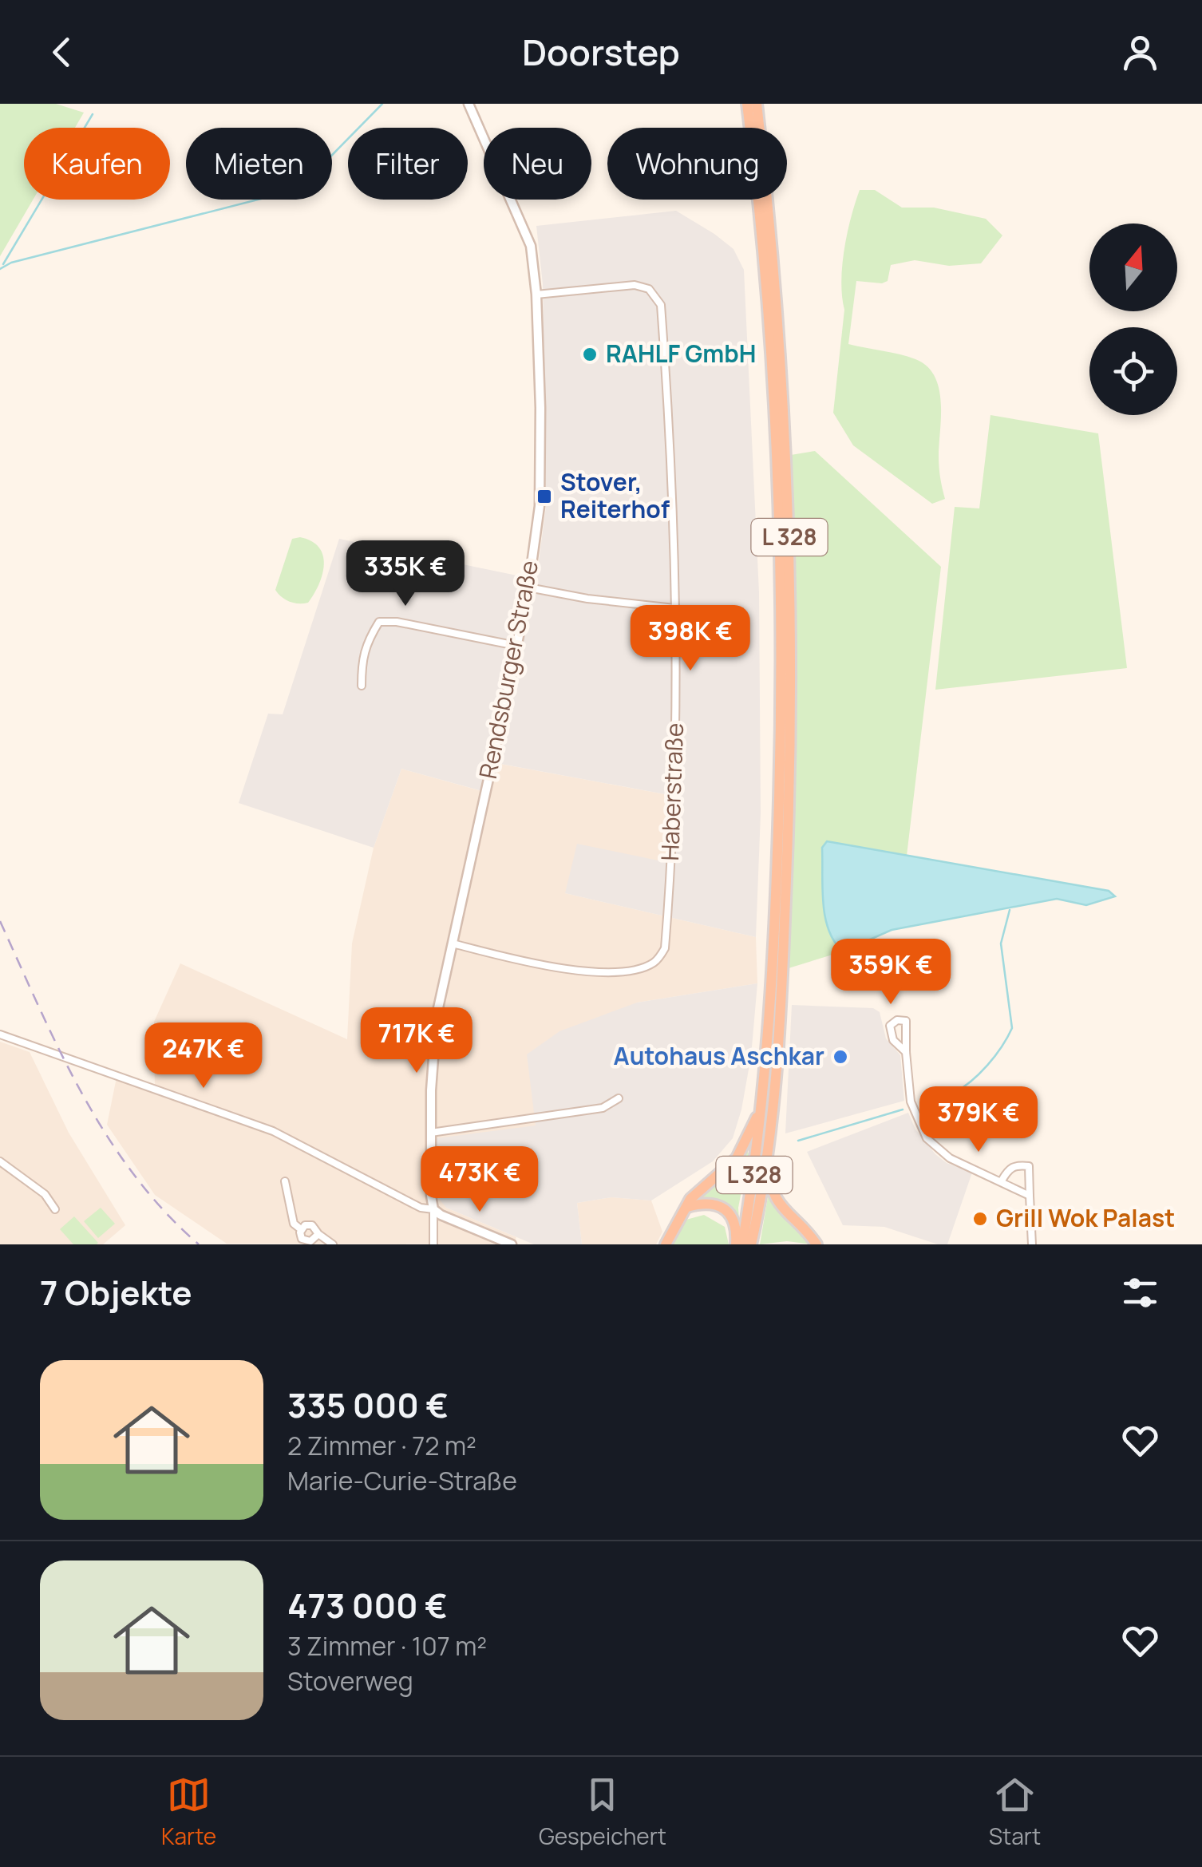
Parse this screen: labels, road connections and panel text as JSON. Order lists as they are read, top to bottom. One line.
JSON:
{"streets":{"highway":["L 328"],"street":["Rendsburger Straße","Haberstraße"]},"crossings":[["Rendsburger Straße","Haberstraße"]],"places":{"other":["RAHLF GmbH","Autohaus Aschkar","Grill Wok Palast"],"transit":["Stover, Reiterhof"]},"north":"top","page":{"header":"Doorstep","chip":["Kaufen","Mieten","Filter","Neu","Wohnung"],"price":["335K €","398K €","359K €","717K €","247K €","379K €","473K €"],"heading":"7 Objekte","list":[{"name":"335 000 €","note":"2 Zimmer · 72 m² · Marie-Curie-Straße"},{"name":"473 000 €","note":"3 Zimmer · 107 m² · Stoverweg"}],"tabs":["Karte","Gespeichert","Start"]}}
